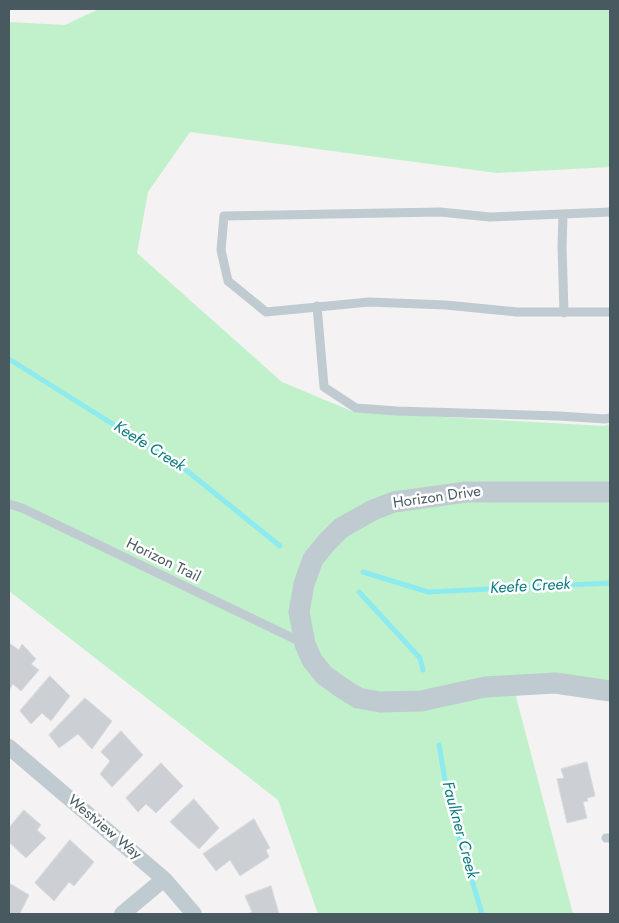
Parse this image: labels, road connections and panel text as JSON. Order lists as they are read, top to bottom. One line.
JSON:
{"streets":{"street":["Horizon Drive","Westview Way"],"lane":["Horizon Trail"]},"crossings":[["Horizon Drive","Horizon Trail"]],"water":["Keefe Creek","Faulkner Creek"]}
